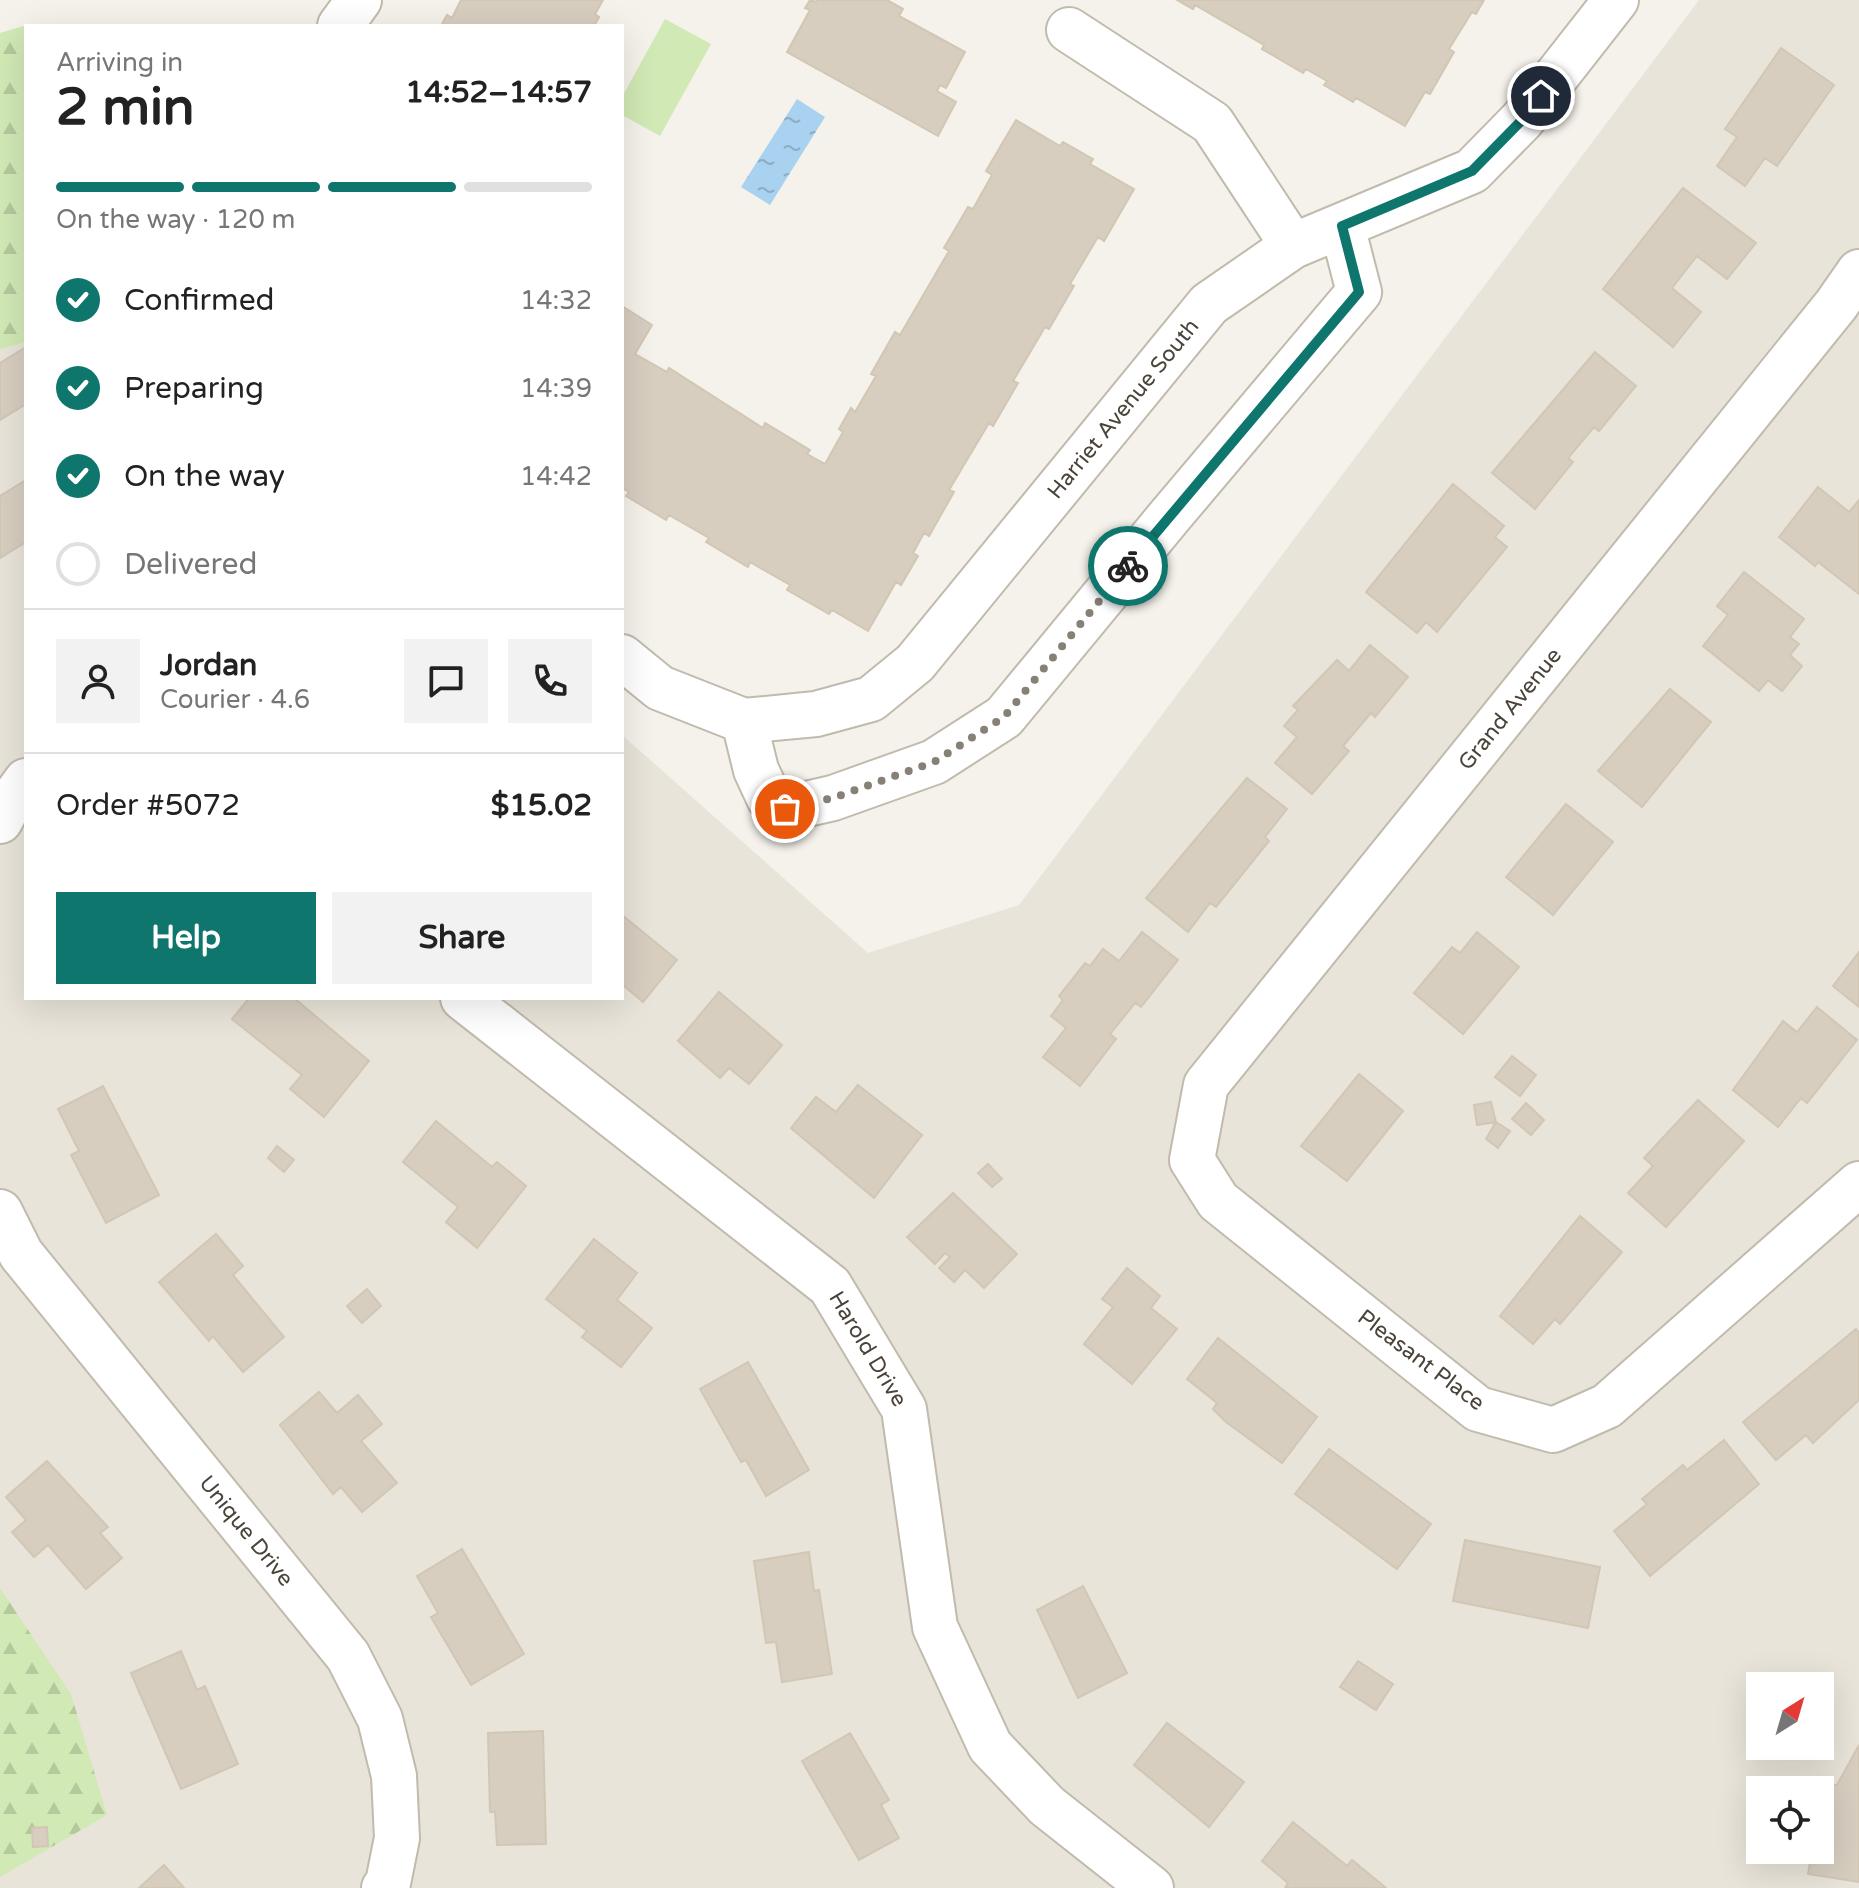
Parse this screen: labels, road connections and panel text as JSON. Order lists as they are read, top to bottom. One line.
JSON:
{"streets":{"street":["Harriet Avenue South","Grand Avenue","Harold Drive","Pleasant Place","Unique Drive"]},"crossings":[["Grand Avenue","Pleasant Place"]],"north":"top right","page":{"heading":["2 min","Arriving in","14:52–14:57"],"panel":["Jordan","Courier · 4.6","Order #5072","$15.02"],"bar":"On the way · 120 m","list":[["Confirmed","14:32"],["Preparing","14:39"],["On the way","14:42"],"Delivered"],"buttons":["Help","Share"]}}
